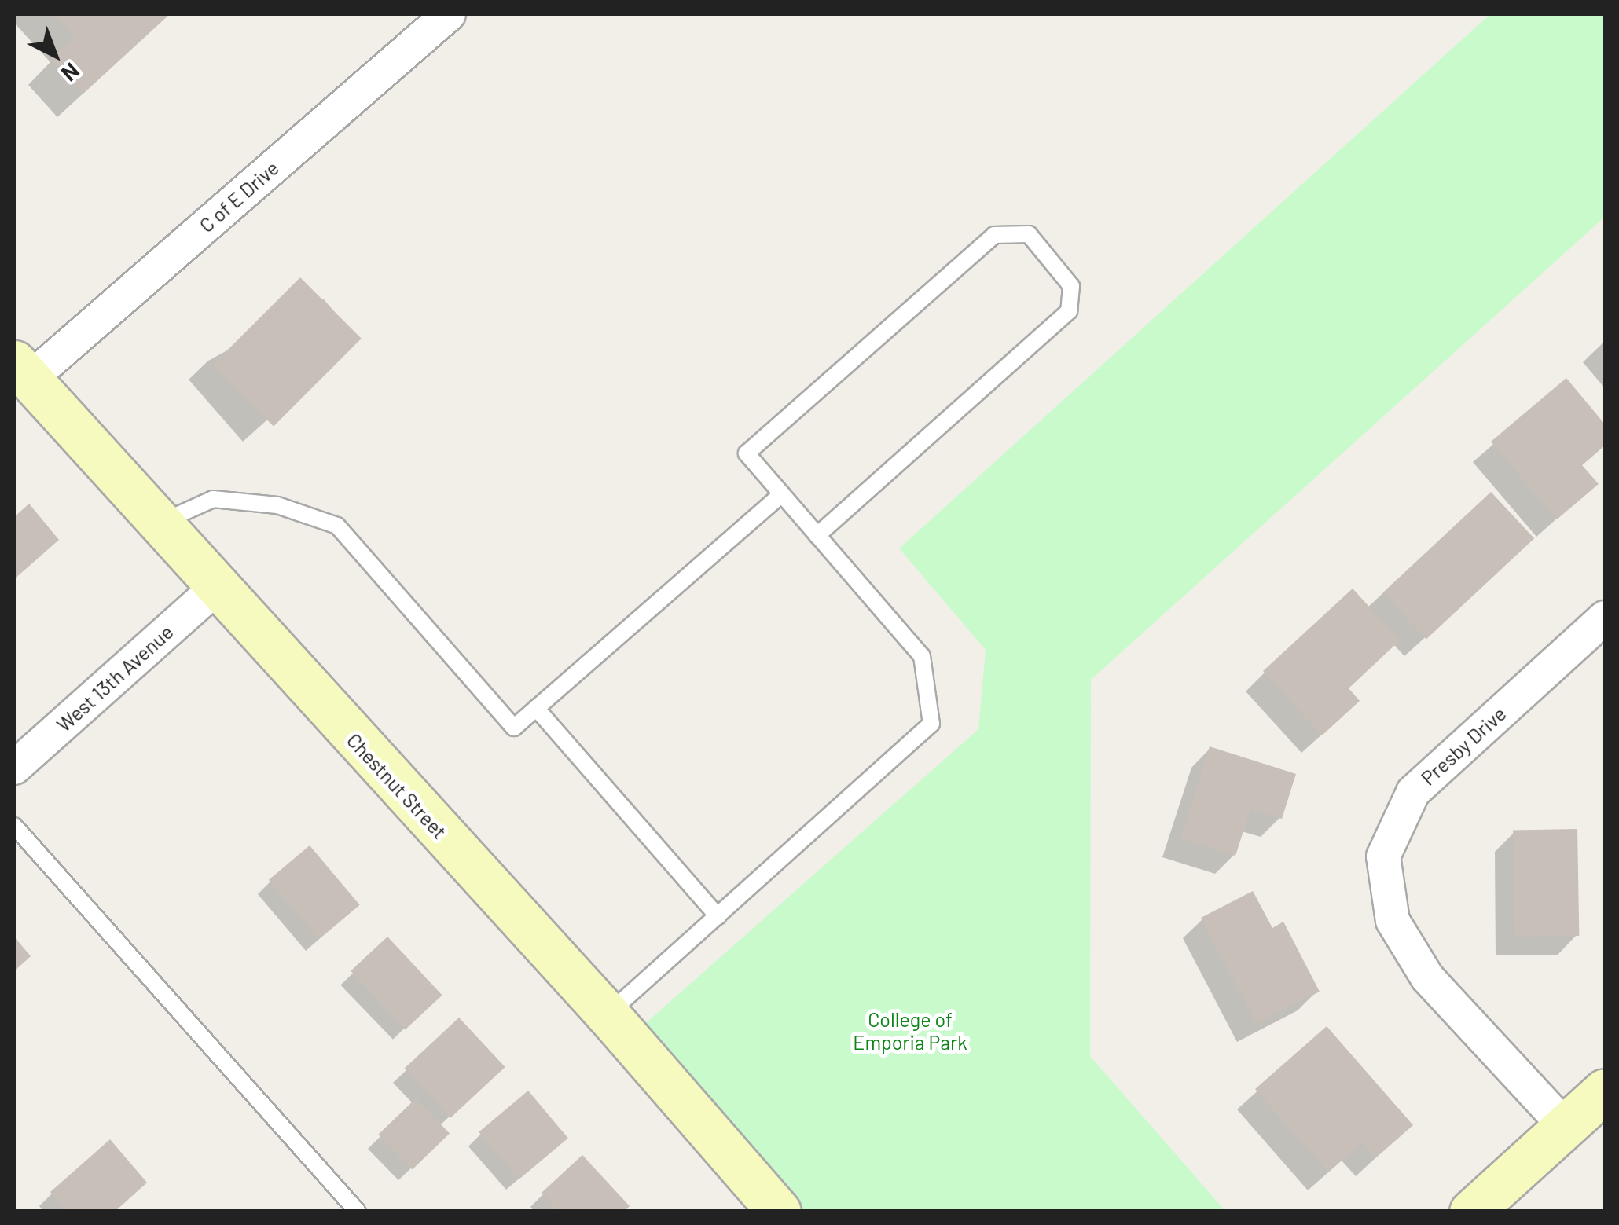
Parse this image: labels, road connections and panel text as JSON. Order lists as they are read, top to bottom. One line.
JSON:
{"streets":{"street":["C of E Drive","West 13th Avenue","Presby Drive","Chestnut Street"]},"crossings":[["C of E Drive","Chestnut Street"],["West 13th Avenue","Chestnut Street"]],"parks":["College of Emporia Park"],"north":"bottom right"}
